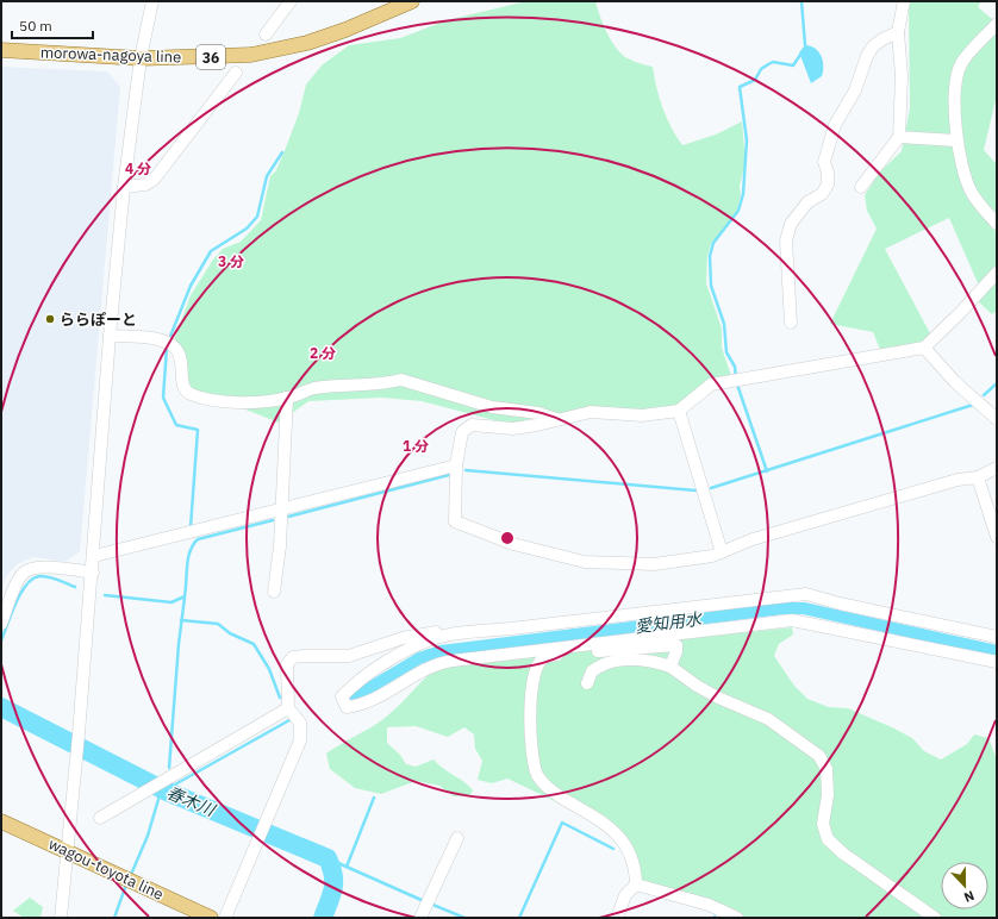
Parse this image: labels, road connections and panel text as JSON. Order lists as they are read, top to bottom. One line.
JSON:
{"streets":{"main road":["morowa-nagoya line","36","wagou-toyota line"]},"water":["愛知用水","春木川"],"places":["ららぽーと"],"scale_bar":"50 m","north":"bottom","rings":["4 分","3 分","2 分","1 分"]}
